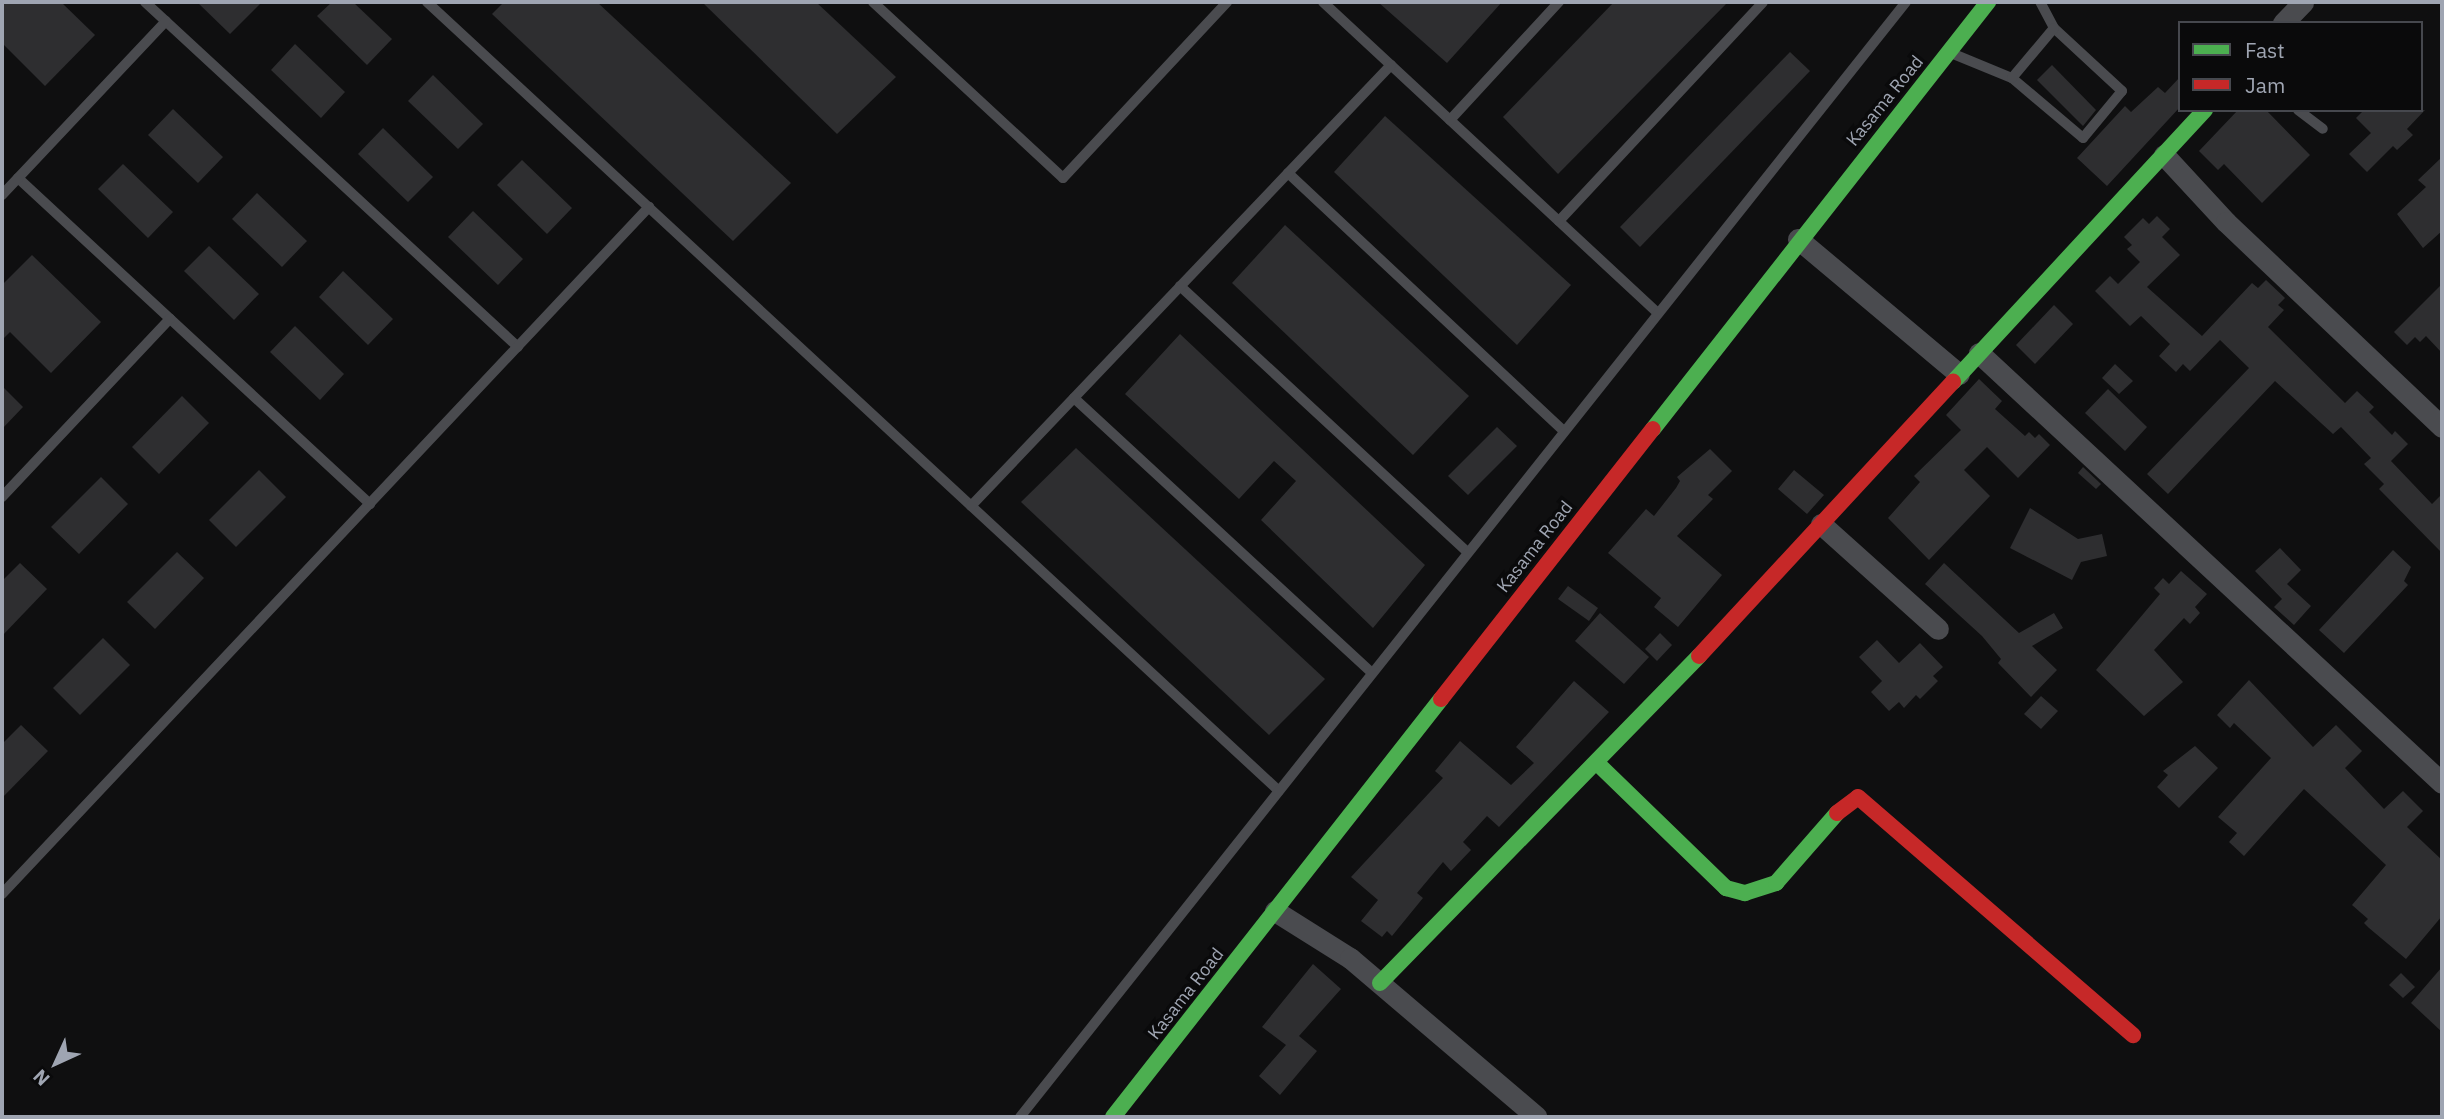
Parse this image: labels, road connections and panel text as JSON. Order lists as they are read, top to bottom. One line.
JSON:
{"streets":{"street":["Kasama Road"]},"legend":["Fast","Jam"],"north":"bottom left"}
